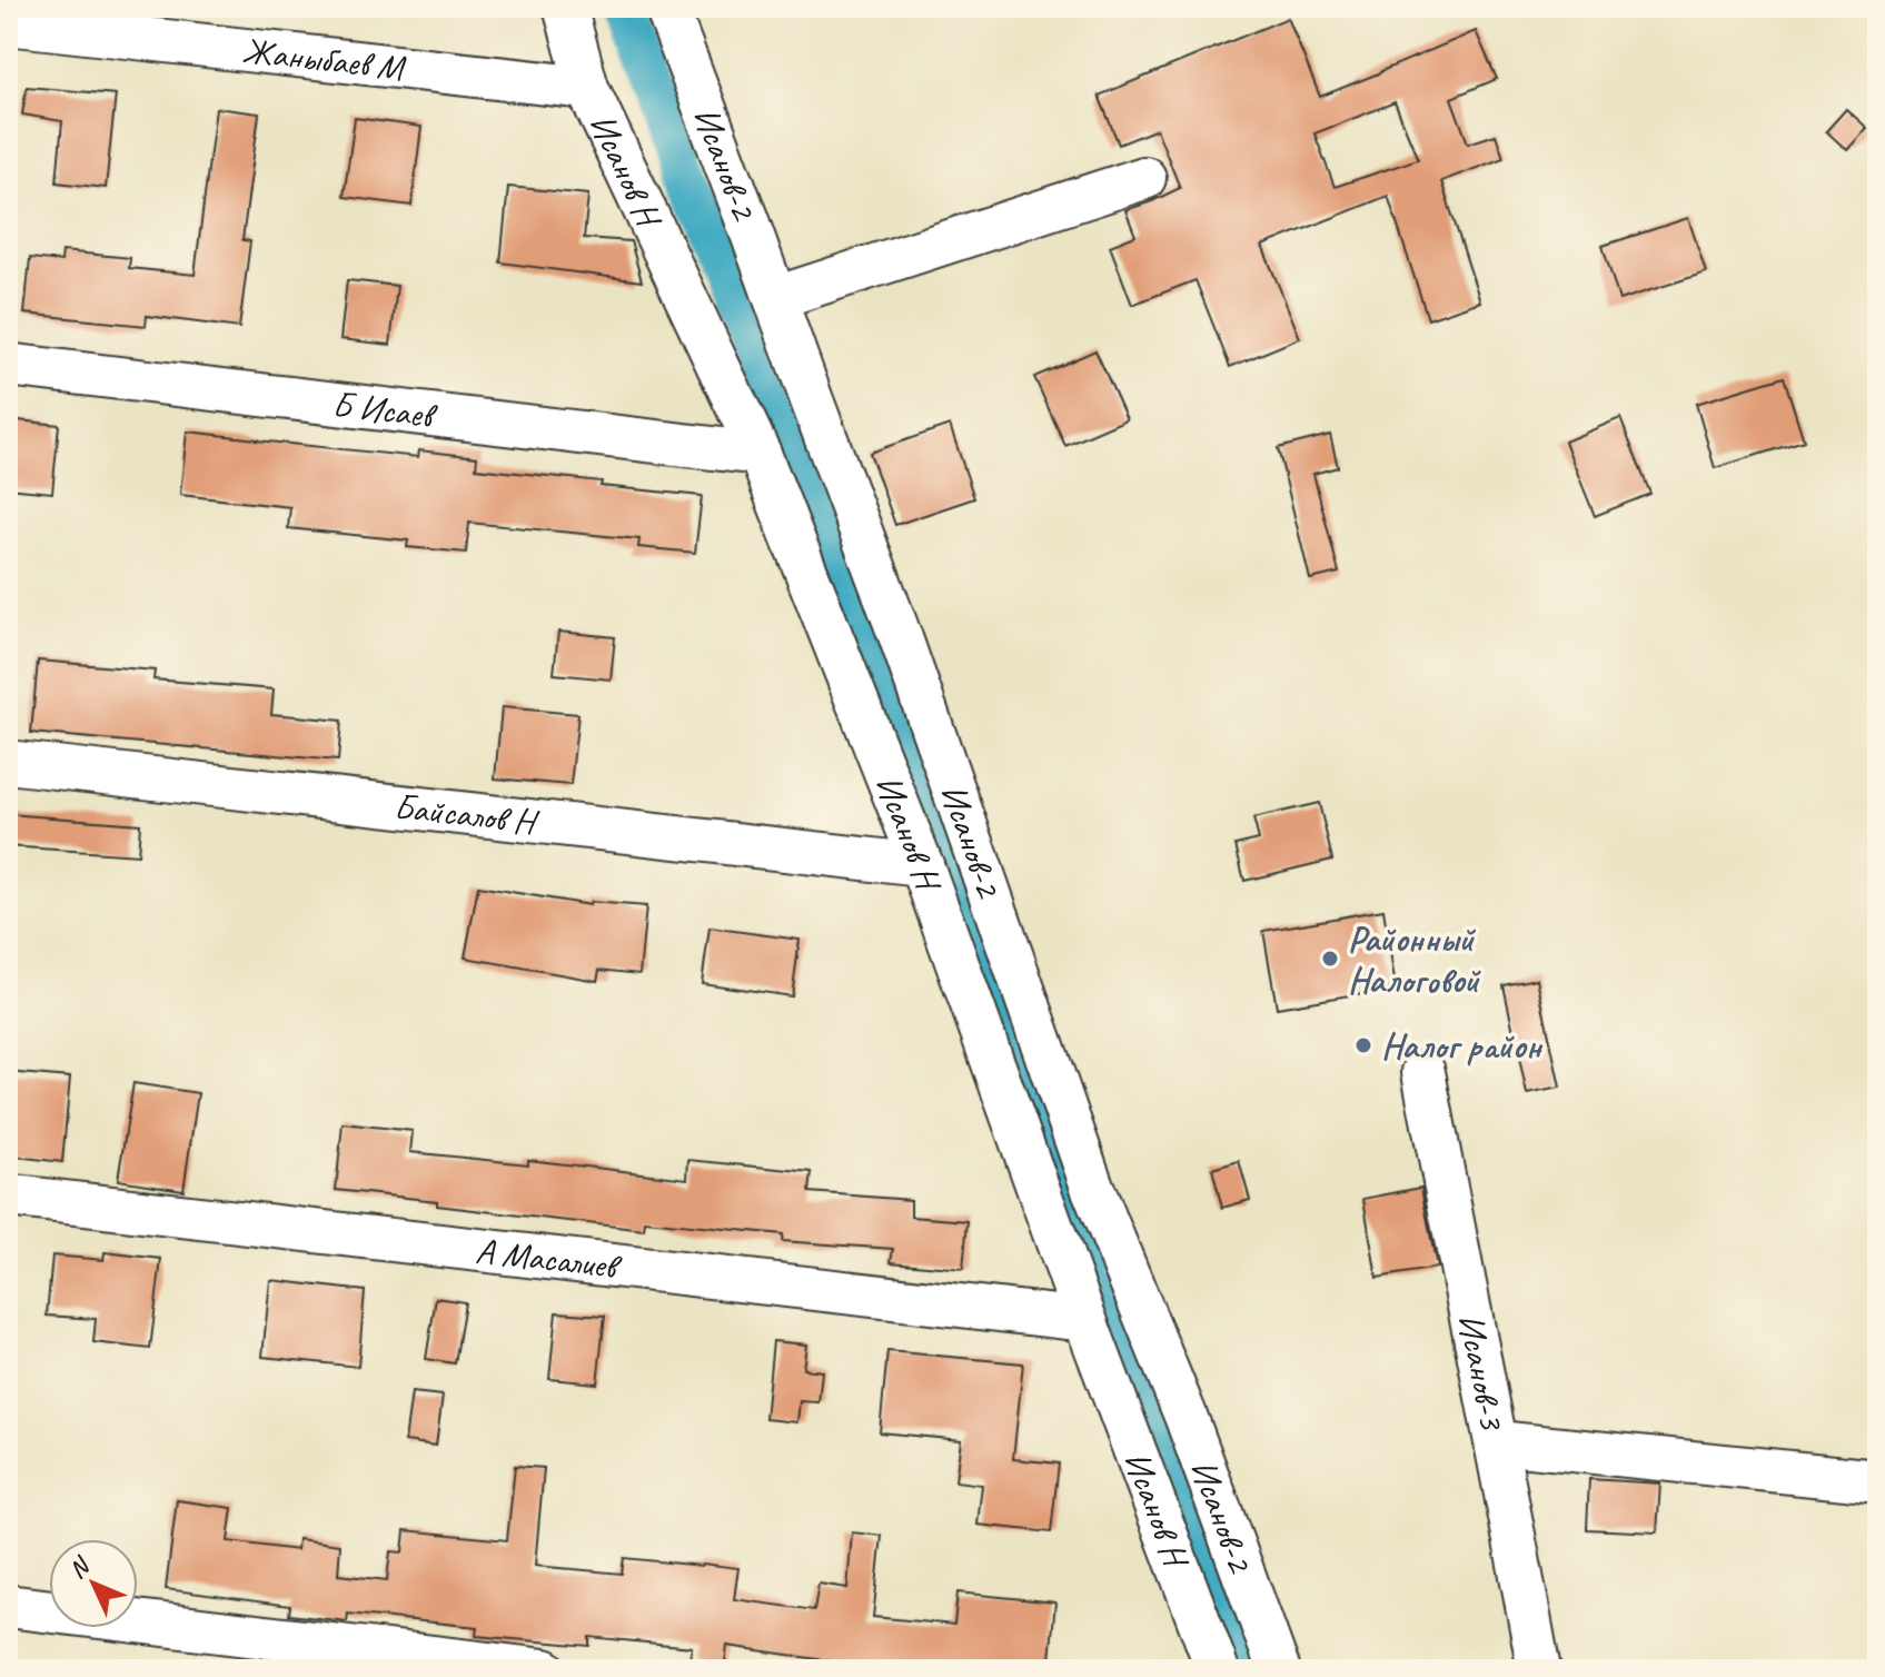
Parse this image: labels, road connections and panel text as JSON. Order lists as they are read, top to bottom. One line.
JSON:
{"streets":{"street":["Жаныбаев М","Исанов-2","Исанов Н","Б Исаев","Байсалов Н","А Масалиев","Исанов-3"]},"crossings":[["Жаныбаев М","Исанов Н"],["Исанов Н","Б Исаев"],["Исанов Н","Байсалов Н"],["Исанов Н","А Масалиев"]],"places":["Районный Налоговой","Налог район"],"north":"top left"}
